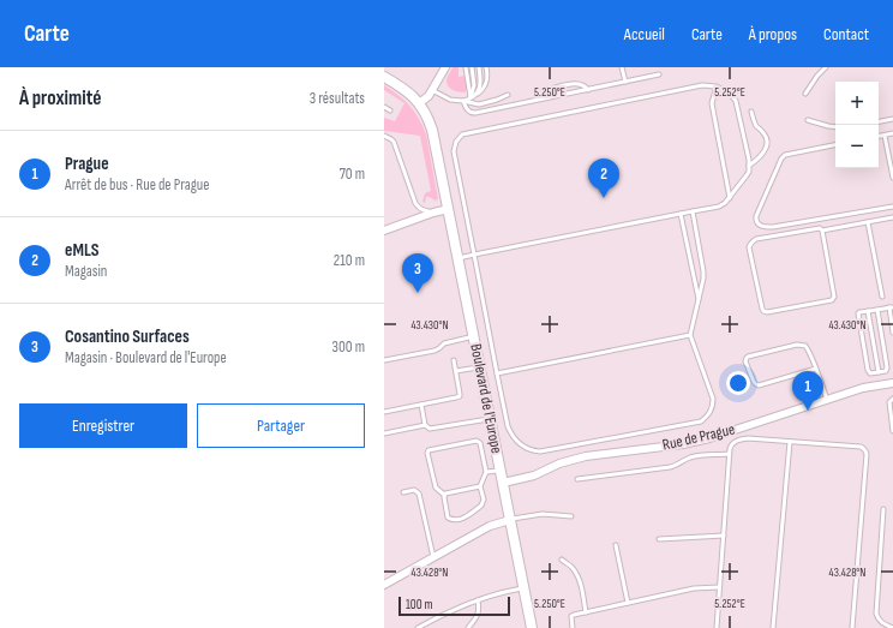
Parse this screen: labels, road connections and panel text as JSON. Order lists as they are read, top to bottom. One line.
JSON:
{"streets":{"street":["Boulevard de l'Europe","Rue de Prague"]},"crossings":[["Boulevard de l'Europe","Rue de Prague"]],"scale_bar":"100 m","page":{"header":"Carte","nav":["Accueil","Carte","À propos","Contact"],"heading":["À proximité","3 résultats"],"map_buttons":["+","−"],"list":[{"mark":"1","name":"Prague","note":"Arrêt de bus · Rue de Prague","value":"70 m"},{"mark":"2","name":"eMLS","note":"Magasin","value":"210 m"},{"mark":"3","name":"Cosantino Surfaces","note":"Magasin · Boulevard de l'Europe","value":"300 m"}],"pins":["2","3","1"],"buttons":["Enregistrer","Partager"],"scale":"100 m"},"coordinates":["5.250°E","5.252°E","43.430°N","43.428°N"]}
